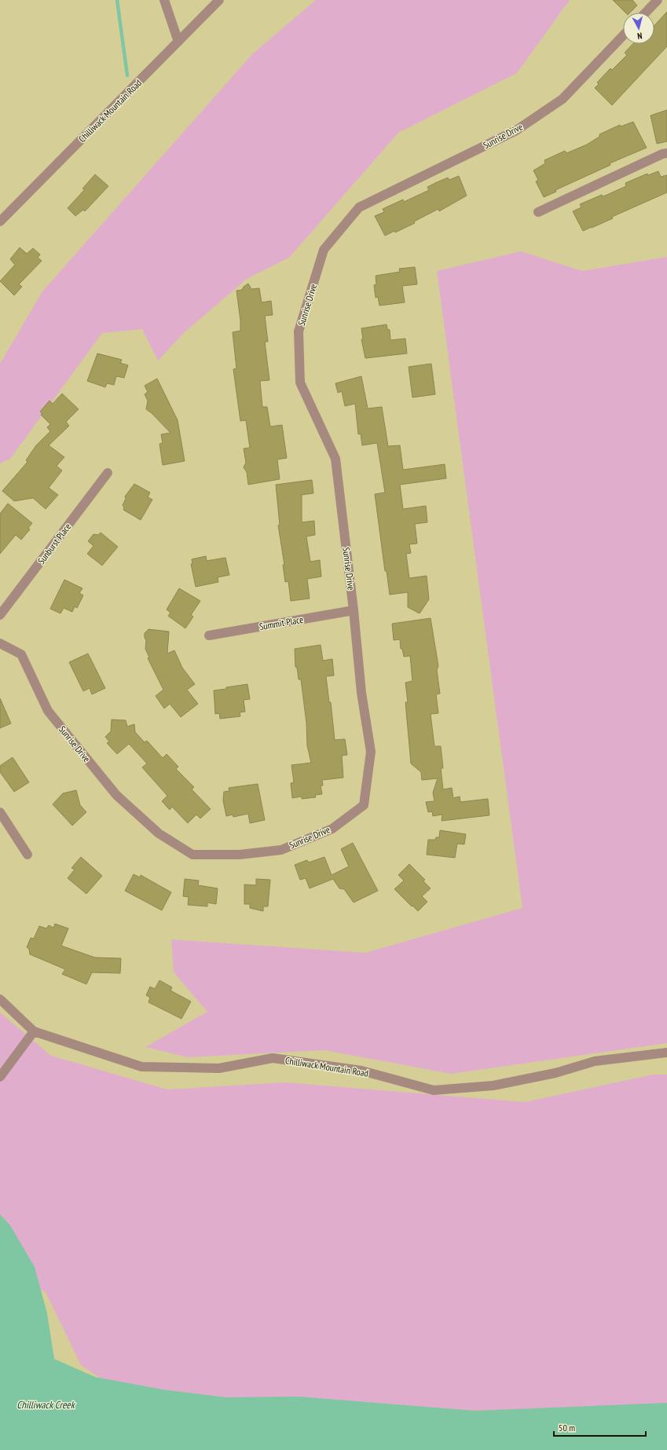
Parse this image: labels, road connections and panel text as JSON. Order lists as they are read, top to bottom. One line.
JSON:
{"streets":{"street":["Chilliwack Mountain Road","Sunrise Drive","Sunburst Place","Summit Place"]},"crossings":[["Sunrise Drive","Summit Place"]],"water":["Chilliwack Creek"],"scale_bar":"50 m","north":"bottom"}
